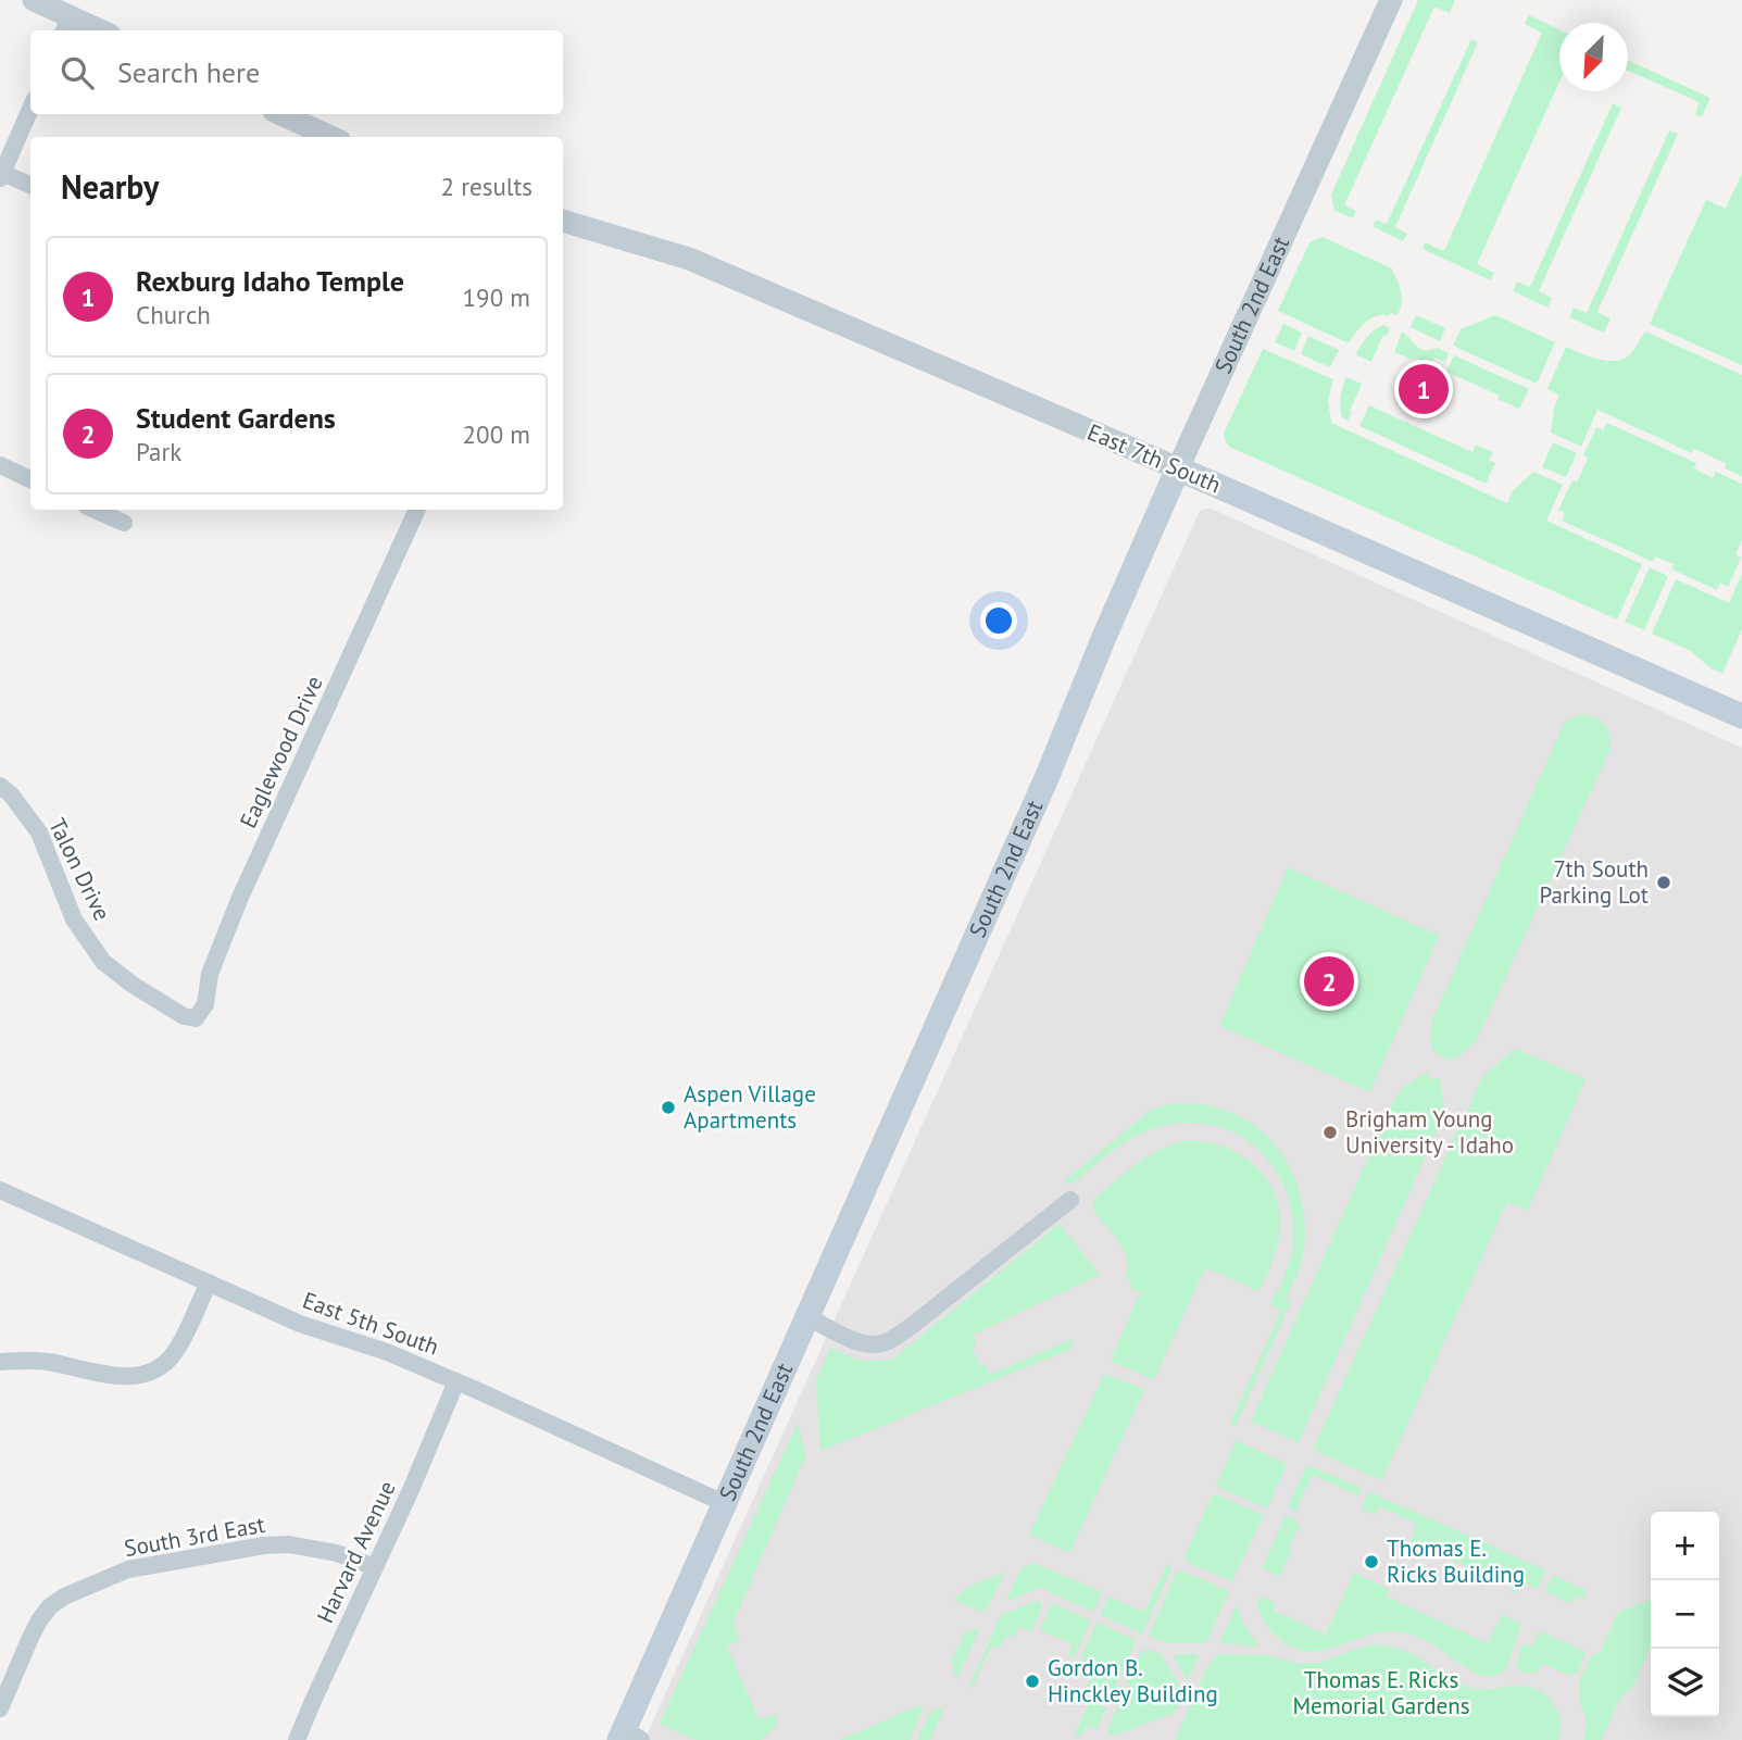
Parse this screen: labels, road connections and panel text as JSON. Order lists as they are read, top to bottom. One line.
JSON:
{"streets":{"main road":["South 2nd East","East 7th South"],"street":["Eaglewood Drive","Talon Drive","East 5th South","South 3rd East","Harvard Avenue"]},"crossings":[["South 2nd East","East 7th South"],["South 2nd East","East 5th South"],["Eaglewood Drive","Talon Drive"],["East 5th South","Harvard Avenue"],["South 3rd East","Harvard Avenue"]],"parks":["Thomas E. Ricks Memorial Gardens"],"places":["7th South Parking Lot","Aspen Village Apartments","Brigham Young University - Idaho","Thomas E. Ricks Building","Gordon B. Hinckley Building"],"north":"bottom left","page":{"search":"Search here","heading":["Nearby","2 results"],"list":[{"mark":"1","name":"Rexburg Idaho Temple","note":"Church","value":"190 m"},{"mark":"2","name":"Student Gardens","note":"Park","value":"200 m"}],"pins":["1","2"],"map_buttons":["+","−"]}}
